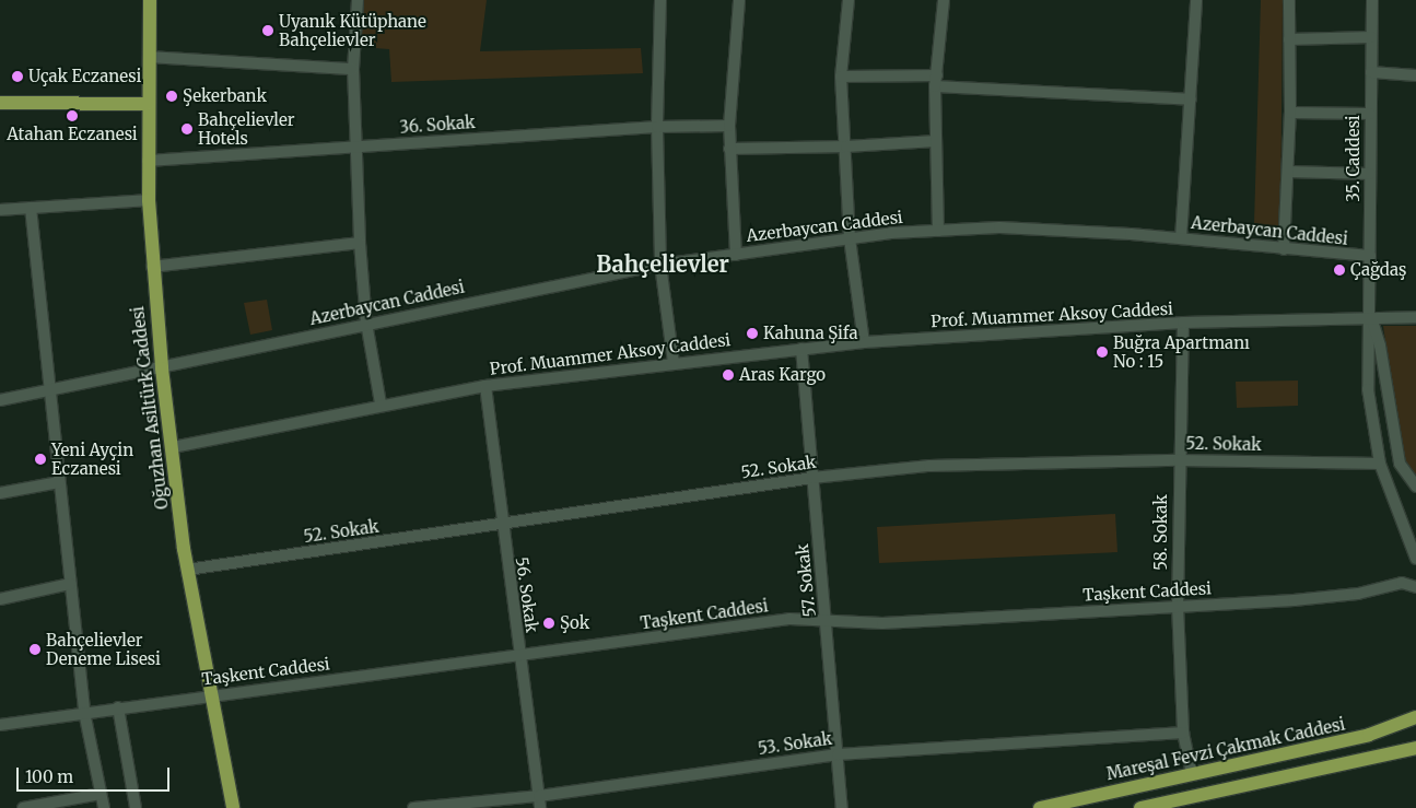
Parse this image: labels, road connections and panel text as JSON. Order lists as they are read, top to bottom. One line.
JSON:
{"streets":{"main road":["Oğuzhan Asiltürk Caddesi","Mareşal Fevzi Çakmak Caddesi"],"street":["36. Sokak","35. Caddesi","Azerbaycan Caddesi","Prof. Muammer Aksoy Caddesi","52. Sokak","58. Sokak","57. Sokak","Taşkent Caddesi","56. Sokak","53. Sokak"]},"crossings":[["36. Sokak","Oğuzhan Asiltürk Caddesi"],["35. Caddesi","Azerbaycan Caddesi"],["35. Caddesi","Prof. Muammer Aksoy Caddesi"],["Azerbaycan Caddesi","Oğuzhan Asiltürk Caddesi"],["Prof. Muammer Aksoy Caddesi","Oğuzhan Asiltürk Caddesi"],["Prof. Muammer Aksoy Caddesi","58. Sokak"],["Prof. Muammer Aksoy Caddesi","57. Sokak"],["Prof. Muammer Aksoy Caddesi","56. Sokak"],["Oğuzhan Asiltürk Caddesi","52. Sokak"],["Oğuzhan Asiltürk Caddesi","Taşkent Caddesi"],["52. Sokak","58. Sokak"],["52. Sokak","57. Sokak"],["52. Sokak","56. Sokak"],["58. Sokak","Taşkent Caddesi"],["58. Sokak","53. Sokak"],["58. Sokak","Mareşal Fevzi Çakmak Caddesi"],["57. Sokak","Taşkent Caddesi"],["57. Sokak","53. Sokak"],["Taşkent Caddesi","56. Sokak"],["56. Sokak","53. Sokak"]],"districts":["Bahçelievler"],"places":["Uyanık Kütüphane Bahçelievler","Uçak Eczanesi","Şekerbank","Atahan Eczanesi","Bahçelievler Hotels","Çağdaş","Kahuna Şifa","Buğra Apartmanı No : 15","Aras Kargo","Yeni Ayçin Eczanesi","Şok","Bahçelievler Deneme Lisesi"],"scale_bar":"100 m"}
